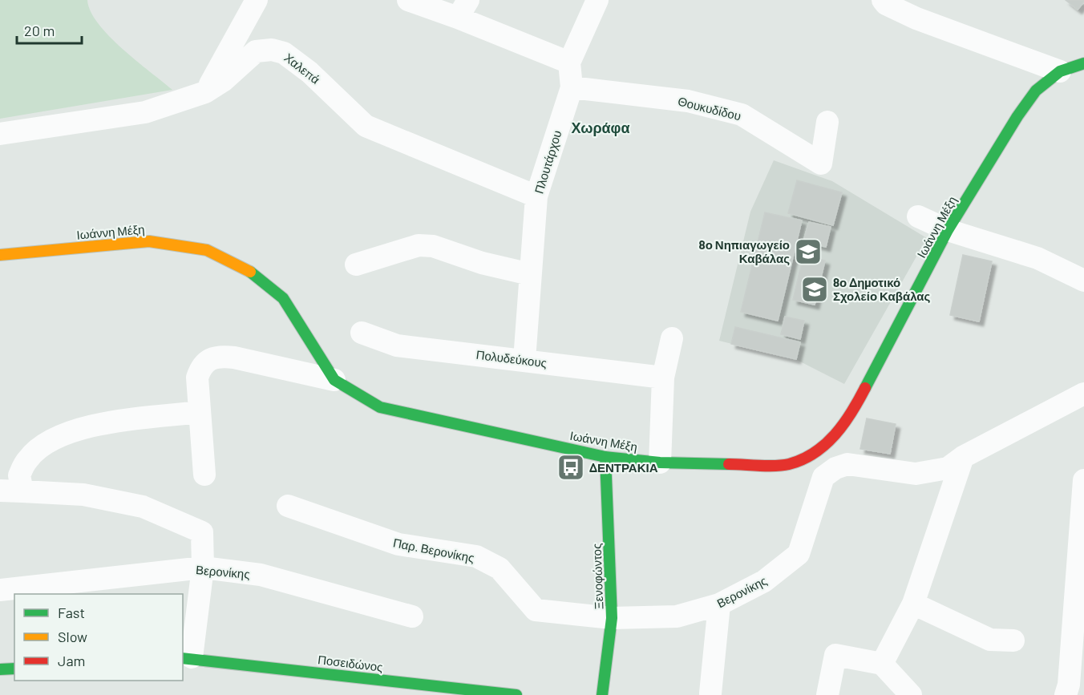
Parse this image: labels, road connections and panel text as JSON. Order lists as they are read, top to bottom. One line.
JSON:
{"streets":{"street":["Χαλεπά","Θουκυδίδου","Πλουτάρχου","Ιωάννη Μέξη","Πολυδεύκους","Παρ. Βερονίκης","Βερονίκης","Ξενοφώντος","Ποσειδώνος"]},"crossings":[["Χαλεπά","Πλουτάρχου"],["Θουκυδίδου","Πλουτάρχου"],["Πλουτάρχου","Πολυδεύκους"],["Ιωάννη Μέξη","Ξενοφώντος"],["Παρ. Βερονίκης","Βερονίκης"],["Βερονίκης","Ξενοφώντος"]],"districts":["Χωράφα"],"places":{"school or university":["8ο Νηπιαγωγείο Καβάλας","8ο Δημοτικό Σχολείο Καβάλας"],"bus stop":["ΔΕΝΤΡΑΚΙΑ"]},"legend":["Fast","Slow","Jam"],"scale_bar":"20 m"}
